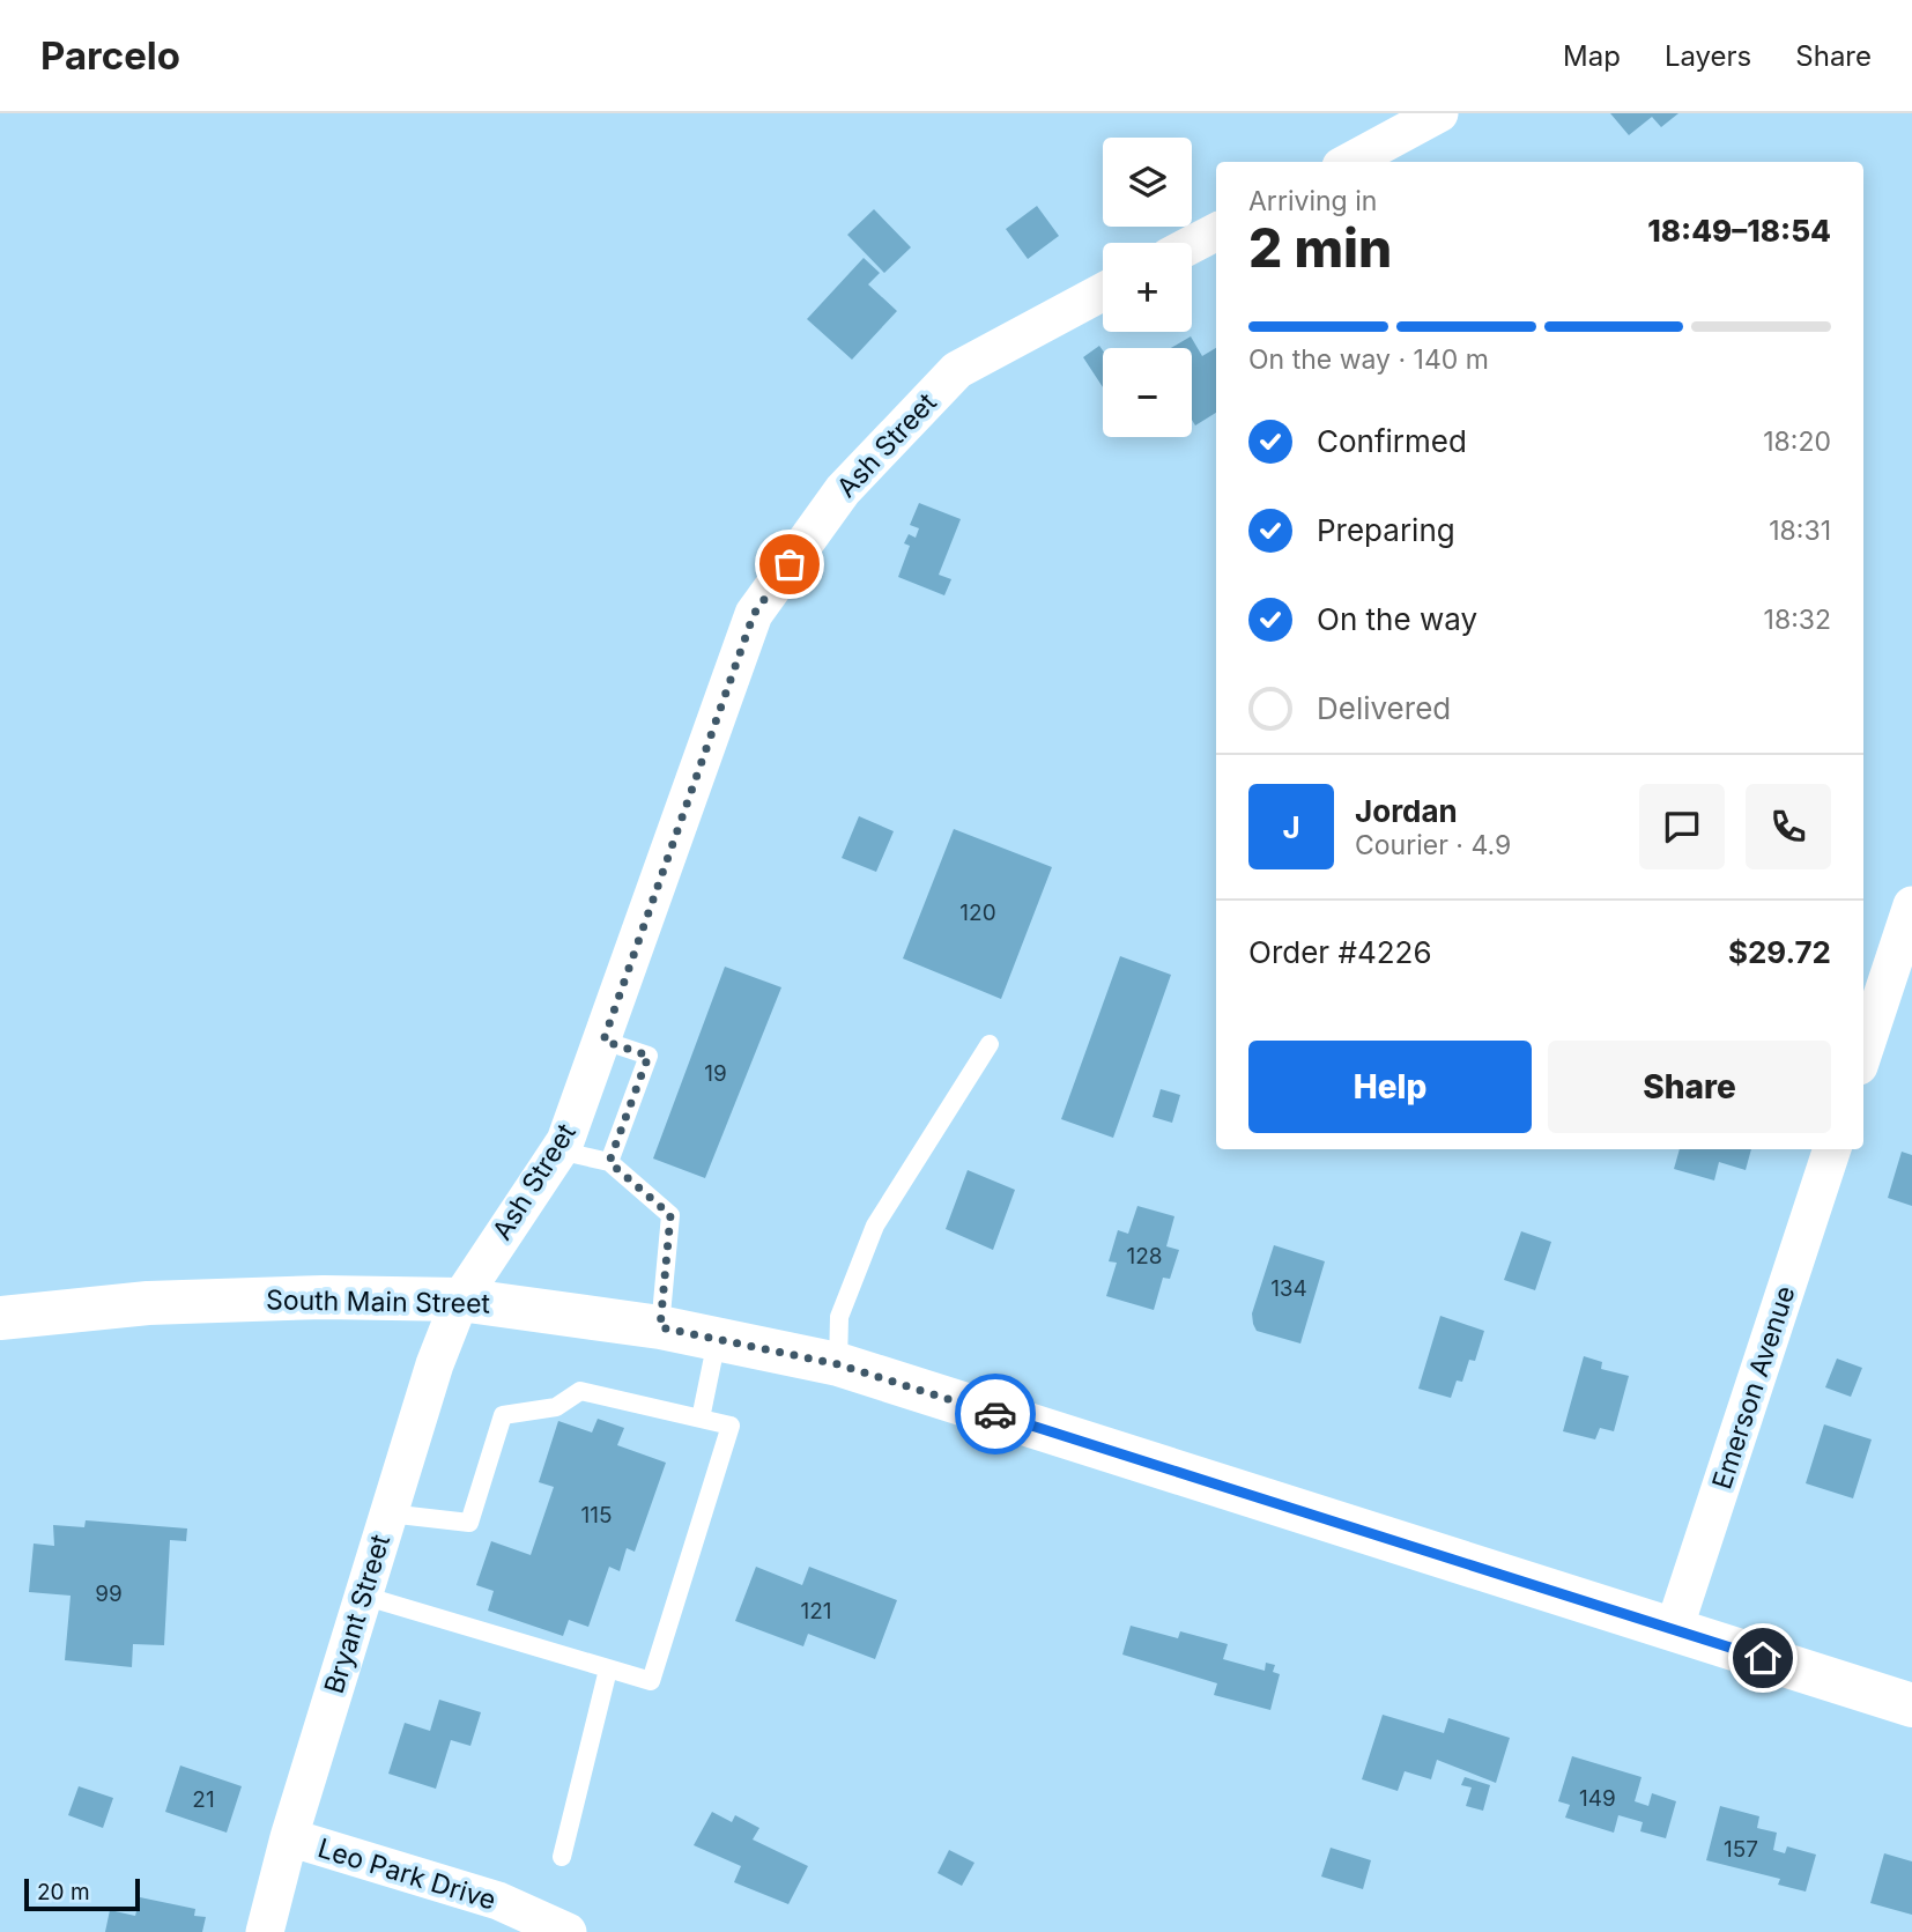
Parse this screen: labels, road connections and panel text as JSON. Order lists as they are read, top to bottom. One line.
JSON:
{"streets":{"main road":["South Main Street"],"street":["Ash Street","Emerson Avenue","Bryant Street","Leo Park Drive"]},"crossings":[["Ash Street","South Main Street"],["Ash Street","Bryant Street"],["South Main Street","Emerson Avenue"],["South Main Street","Bryant Street"],["Bryant Street","Leo Park Drive"]],"house_numbers":["120","19","128","134","115","99","121","149","21","157"],"scale_bar":"20 m","page":{"header":"Parcelo","nav":["Map","Layers","Share"],"map_buttons":["+","−"],"heading":["2 min","Arriving in","18:49–18:54"],"panel":["Jordan","Courier · 4.9","Order #4226","$29.72"],"bar":"On the way · 140 m","list":[["Confirmed","18:20"],["Preparing","18:31"],["On the way","18:32"],"Delivered"],"round":"J","buttons":["Help","Share"],"scale":"20 m"}}
